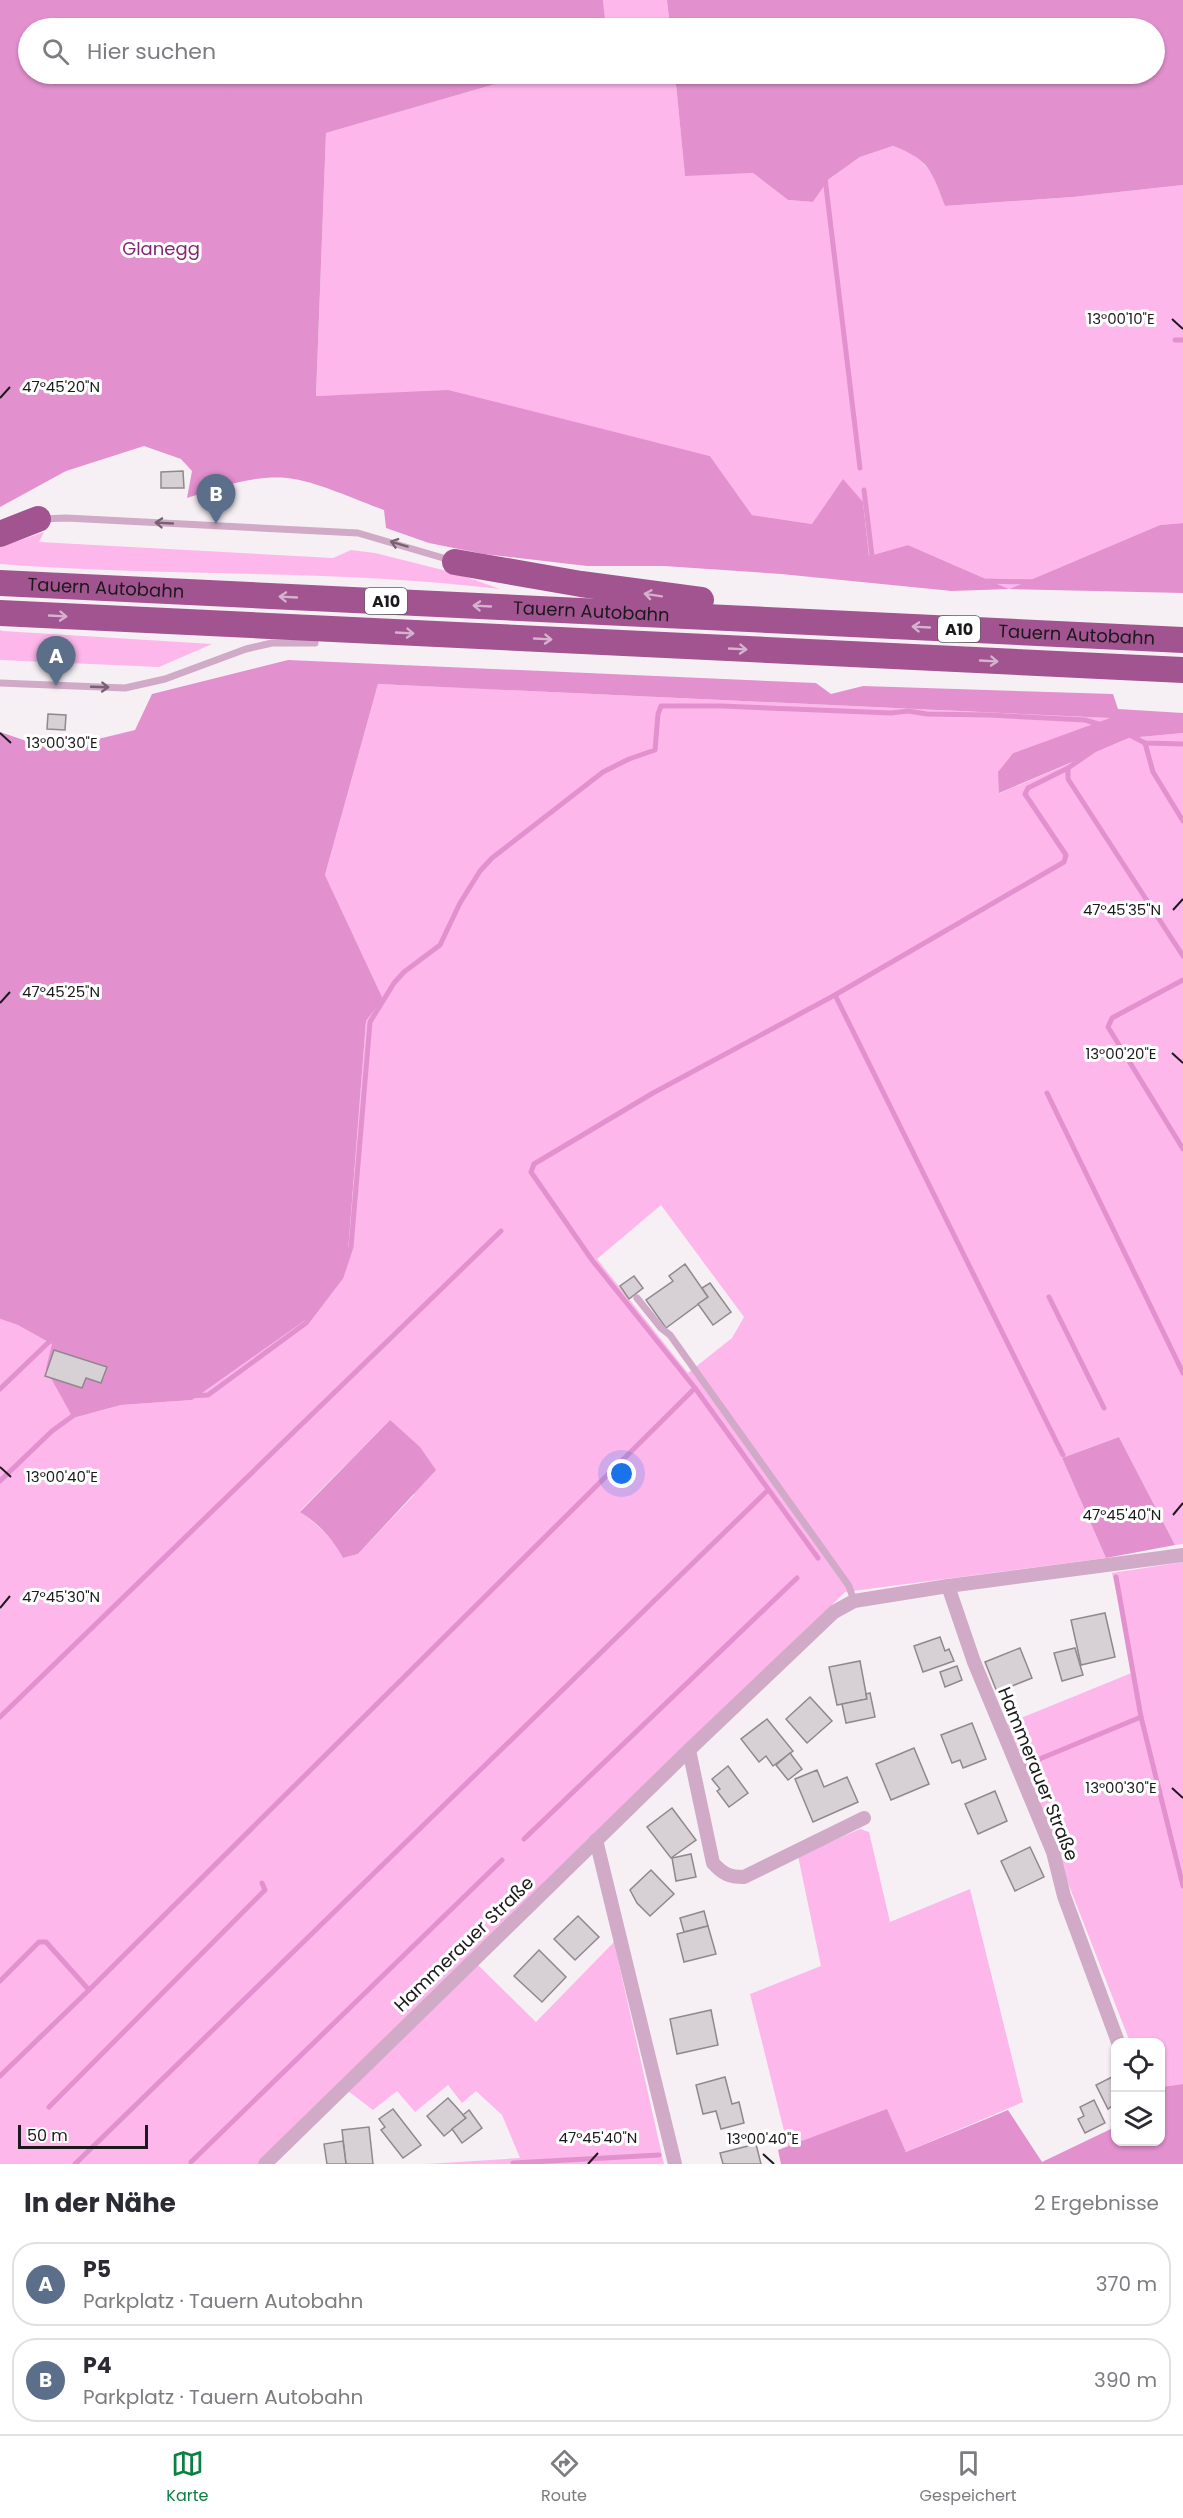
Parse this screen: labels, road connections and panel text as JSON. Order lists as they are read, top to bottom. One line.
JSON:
{"streets":{"highway":["Tauern Autobahn","A10"],"street":["Hammerauer Straße"]},"parks":["Glanegg"],"scale_bar":"50 m","page":{"search":"Hier suchen","pins":["B","A"],"scale":"50 m","heading":["In der Nähe","2 Ergebnisse"],"list":[{"mark":"A","name":"P5","note":"Parkplatz · Tauern Autobahn","value":"370 m"},{"mark":"B","name":"P4","note":"Parkplatz · Tauern Autobahn","value":"390 m"}],"nav":["Karte","Route","Gespeichert"]},"coordinates":["13°00'10\"E","47°45'20\"N","13°00'30\"E","47°45'35\"N","47°45'25\"N","13°00'20\"E","13°00'40\"E","47°45'40\"N","47°45'30\"N"]}
